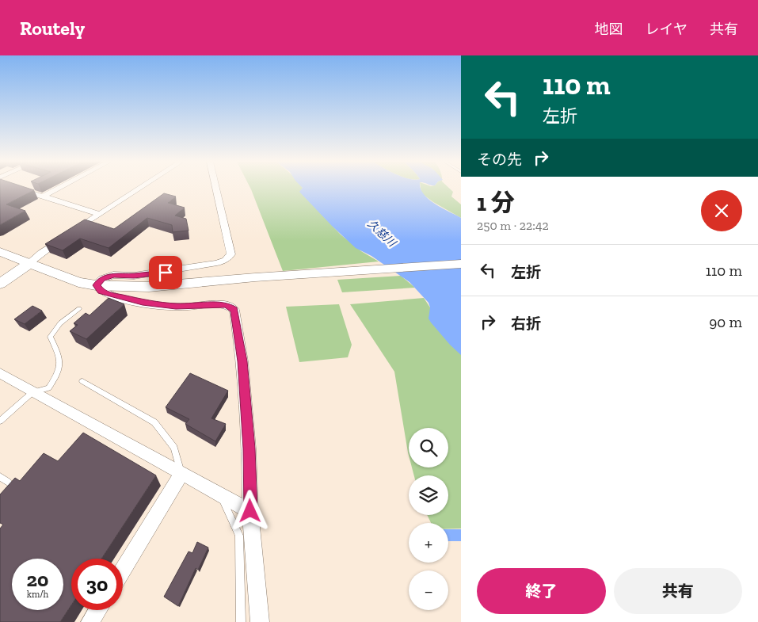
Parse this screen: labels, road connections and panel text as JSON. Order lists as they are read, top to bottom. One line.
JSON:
{"water":["久慈川"],"page":{"header":"Routely","nav":["地図","レイヤ","共有"],"turn":["110 m","左折"],"then":"その先","heading":["1 分","250 m · 22:42"],"list":[{"name":"左折","value":"110 m"},{"name":"右折","value":"90 m"}],"map_buttons":["+","−"],"speed":"20 km/h","limit":"30","buttons":["終了","共有"]}}
